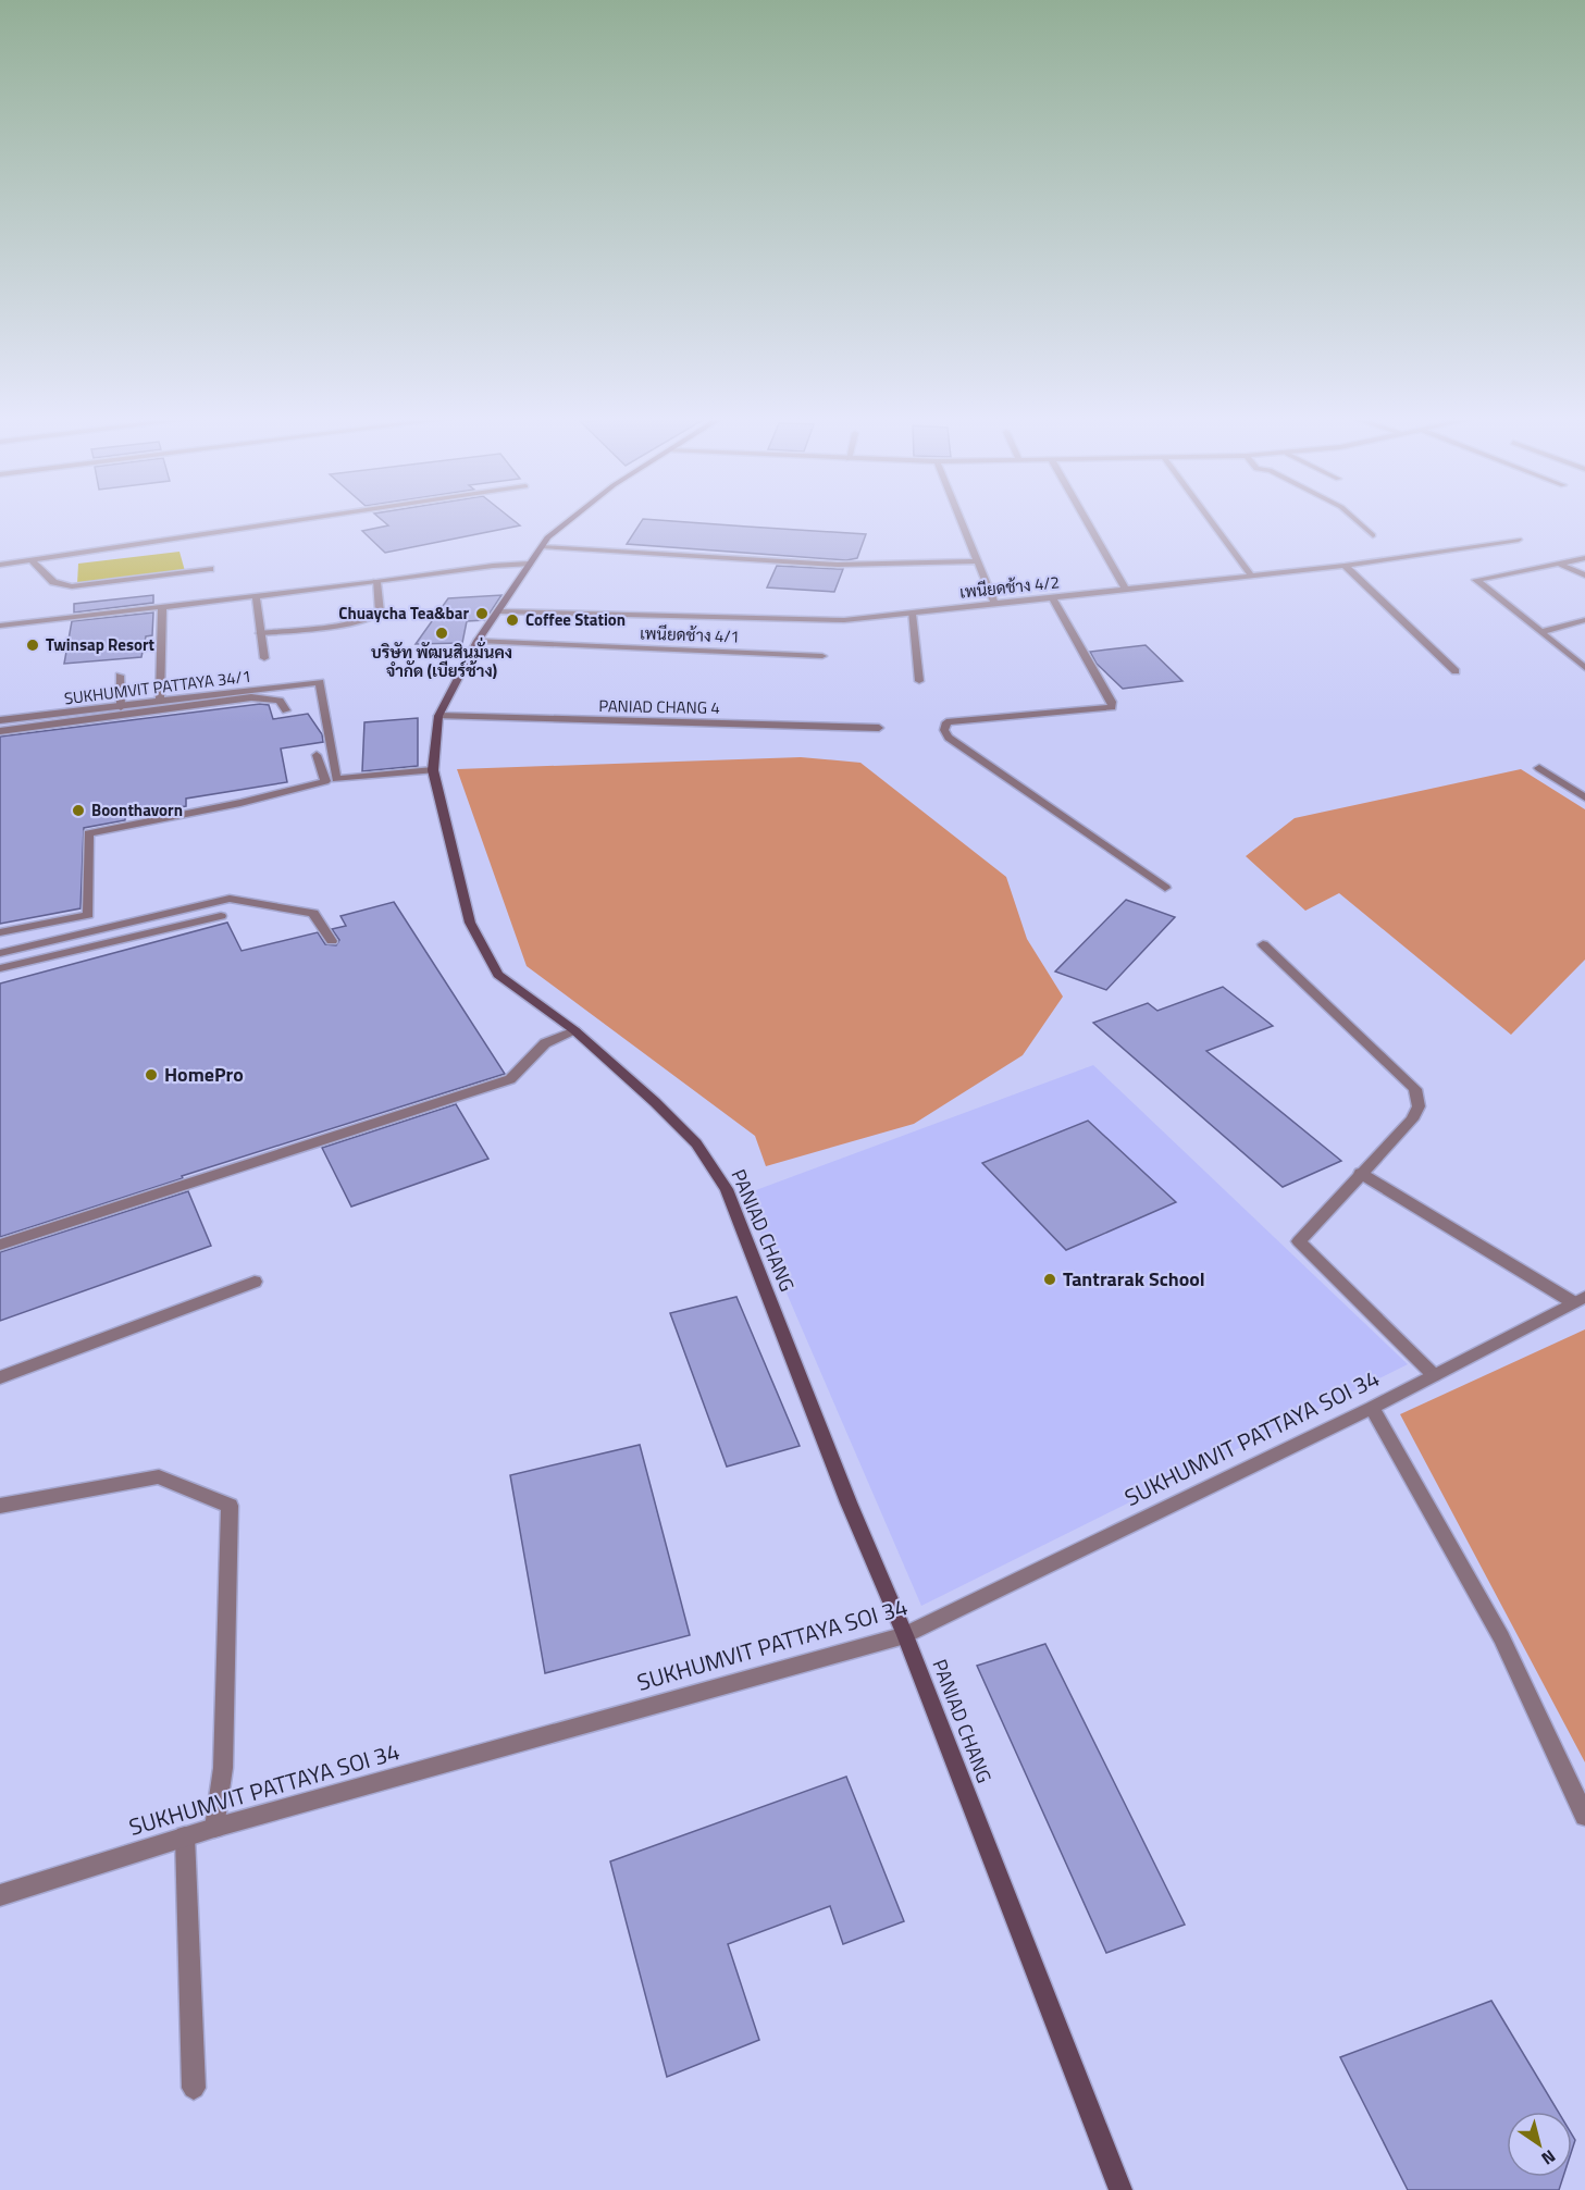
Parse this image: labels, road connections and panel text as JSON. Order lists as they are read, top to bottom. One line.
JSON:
{"streets":{"street":["เพนียดช้าง 4/2","เพนียดช้าง 4/1","SUKHUMVIT PATTAYA 34/1","PANIAD CHANG 4","PANIAD CHANG","SUKHUMVIT PATTAYA SOI 34"]},"crossings":[["เพนียดช้าง 4/2","PANIAD CHANG"],["เพนียดช้าง 4/1","PANIAD CHANG"],["SUKHUMVIT PATTAYA 34/1","PANIAD CHANG"],["PANIAD CHANG 4","PANIAD CHANG"],["PANIAD CHANG","SUKHUMVIT PATTAYA SOI 34"]],"places":["Chuaycha Tea&bar","Coffee Station","บริษัท พัฒนสินมั่นคง จำกัด (เบียร์ช้าง)","Twinsap Resort","Boonthavorn","HomePro","Tantrarak School"],"north":"bottom right"}
